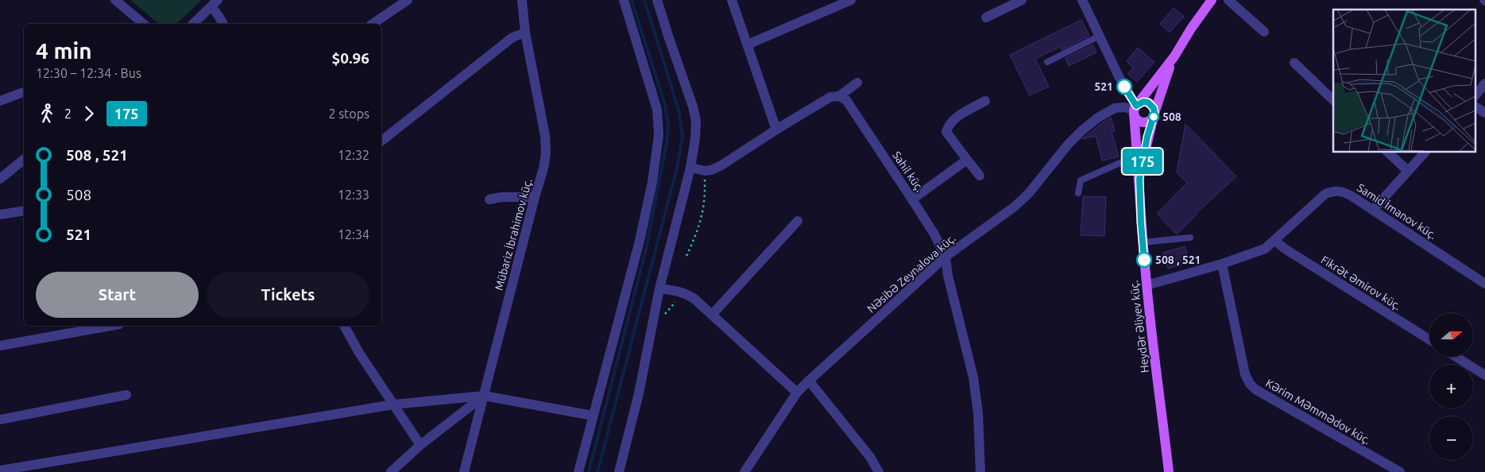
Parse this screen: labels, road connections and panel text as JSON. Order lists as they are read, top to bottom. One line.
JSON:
{"streets":{"main road":["Heydər Əliyev küç."],"street":["Sahil küç.","Samid İmanov küç.","Mübariz İbrahimov küç.","Nəsibə Zeynalova küç.","Fikrət Əmirov küç.","Kərim Məmmədov küç."]},"crossings":[["Sahil küç.","Nəsibə Zeynalova küç."],["Samid İmanov küç.","Fikrət Əmirov küç."],["Samid İmanov küç.","Heydər Əliyev küç."],["Samid İmanov küç.","Kərim Məmmədov küç."]],"places":["521","508","508 , 521"],"lines":["bus line 175"],"north":"right","page":{"on_map":"175","heading":["4 min","12:30 – 12:34 · Bus","$0.96"],"legs":["2","175","2 stops"],"list":[{"name":"508 , 521","value":"12:32"},{"name":"508","value":"12:33"},{"name":"521","value":"12:34"}],"buttons":["Start","Tickets"],"map_buttons":["+","−"]}}
